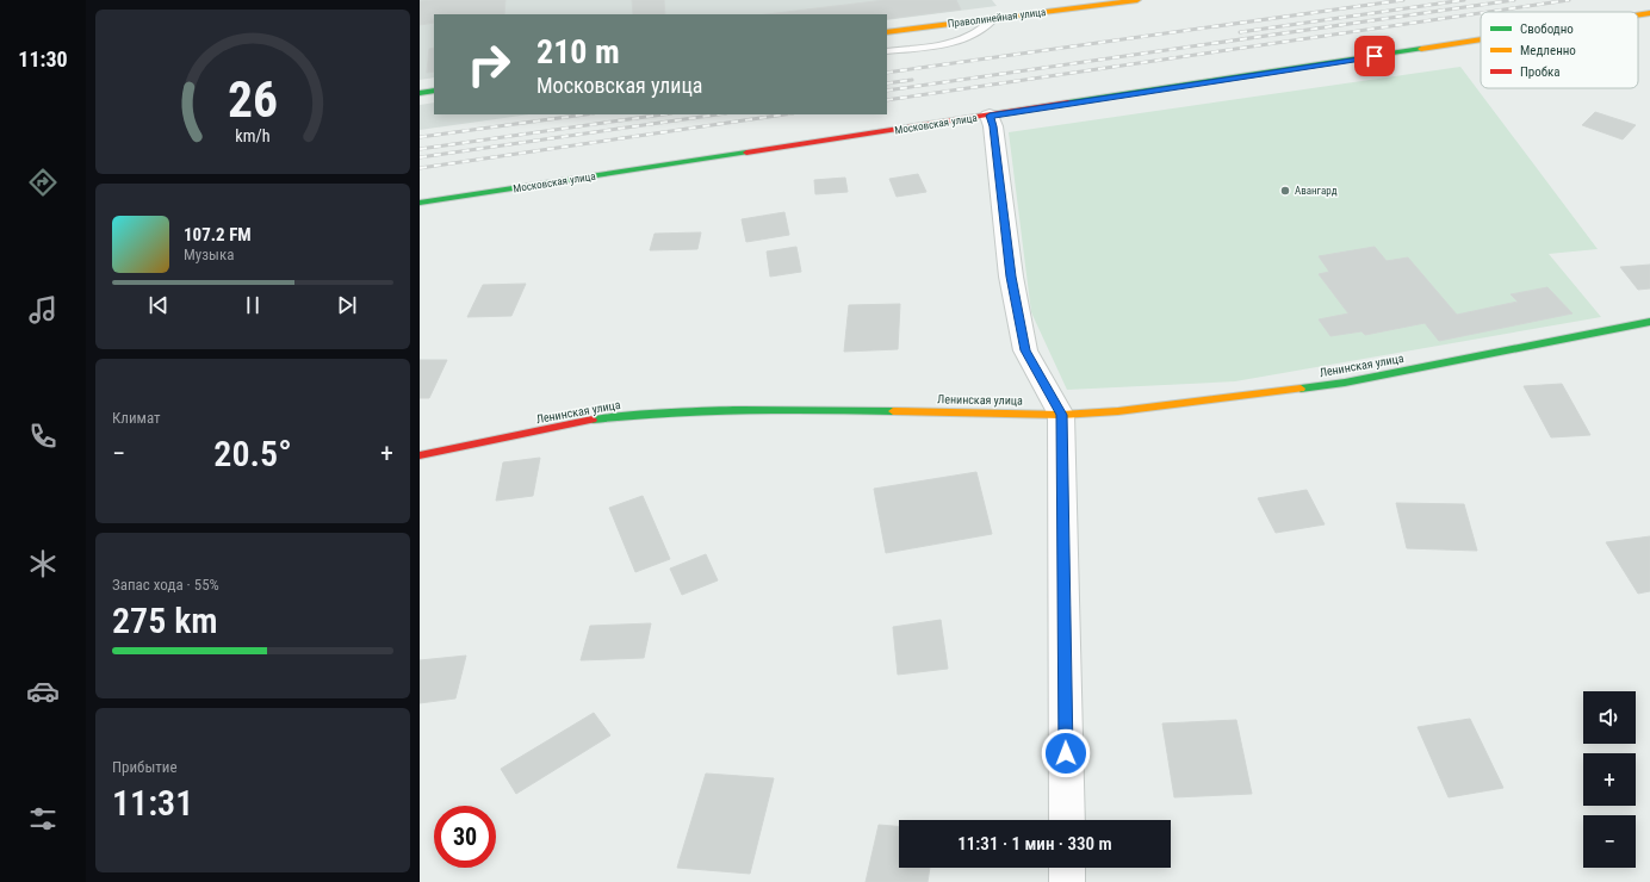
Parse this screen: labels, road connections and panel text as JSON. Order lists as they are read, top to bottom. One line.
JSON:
{"streets":{"street":["Праволинейная улица","Московская улица","Ленинская улица"]},"places":["Авангард"],"legend":["Свободно","Медленно","Пробка"],"page":{"tabs":"11:30","turn":["210 m","Московская улица"],"song":["107.2 FM","Музыка"],"tile":["Климат",["Запас хода · 55%","275 km"],["Прибытие","11:31"]],"heat":["−","20.5°","+"],"map_buttons":["+","−"],"limit":"30","trip":"11:31 · 1 мин · 330 m","gauge":["26","km/h"]}}
